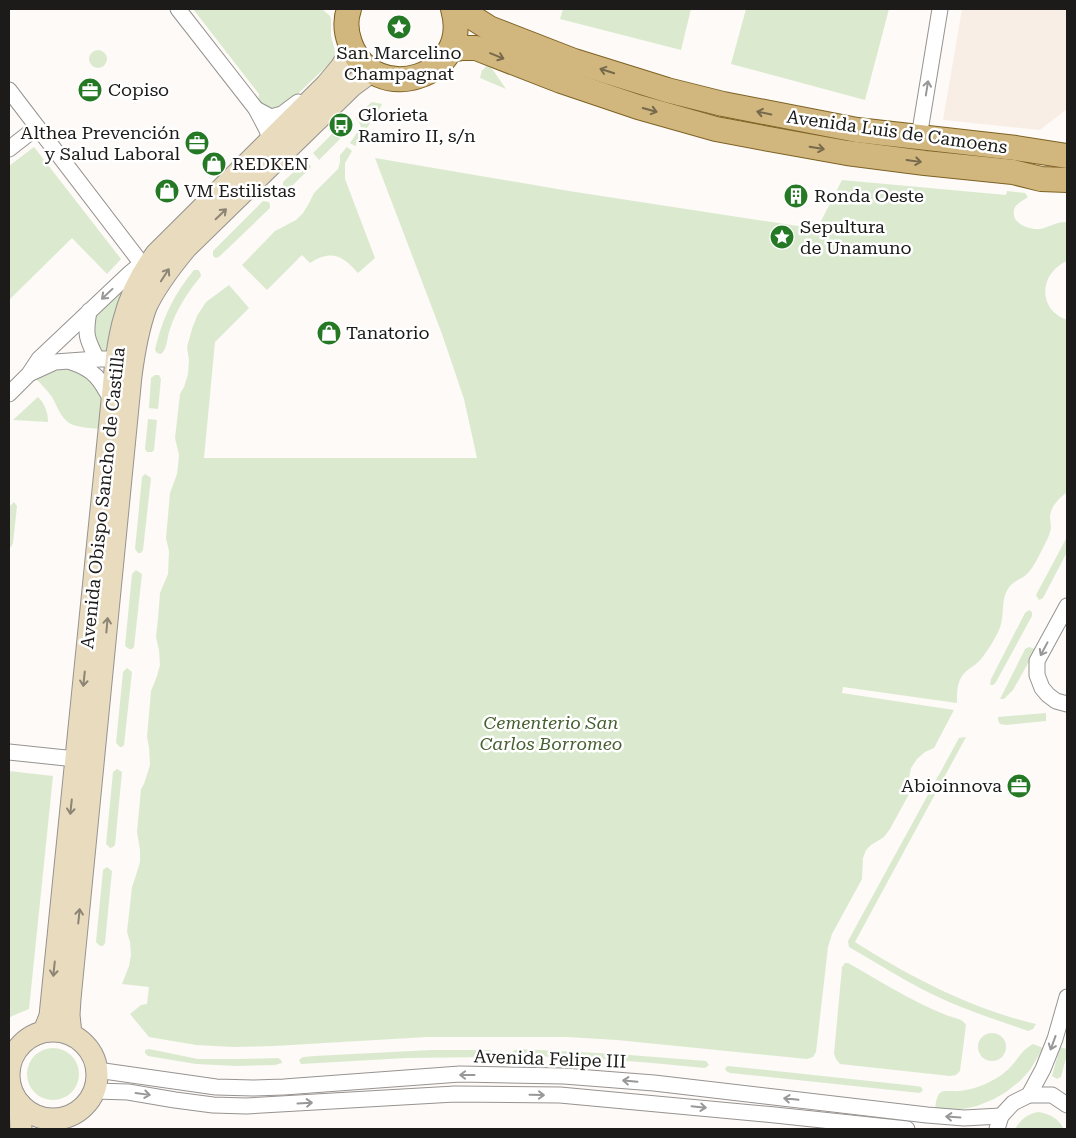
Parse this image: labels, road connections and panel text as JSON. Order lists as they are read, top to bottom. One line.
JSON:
{"streets":{"main road":["Avenida Luis de Camoens","Avenida Obispo Sancho de Castilla"],"street":["Avenida Felipe III"]},"crossings":[["Avenida Obispo Sancho de Castilla","Avenida Felipe III"]],"parks":["Cementerio San Carlos Borromeo"],"places":{"place":["San Marcelino Champagnat","Sepultura de Unamuno"],"office":["Copiso","Althea Prevención y Salud Laboral","Abioinnova"],"bus stop":["Glorieta Ramiro II, s/n"],"shop":["REDKEN","VM Estilistas","Tanatorio"],"building":["Ronda Oeste"]}}
